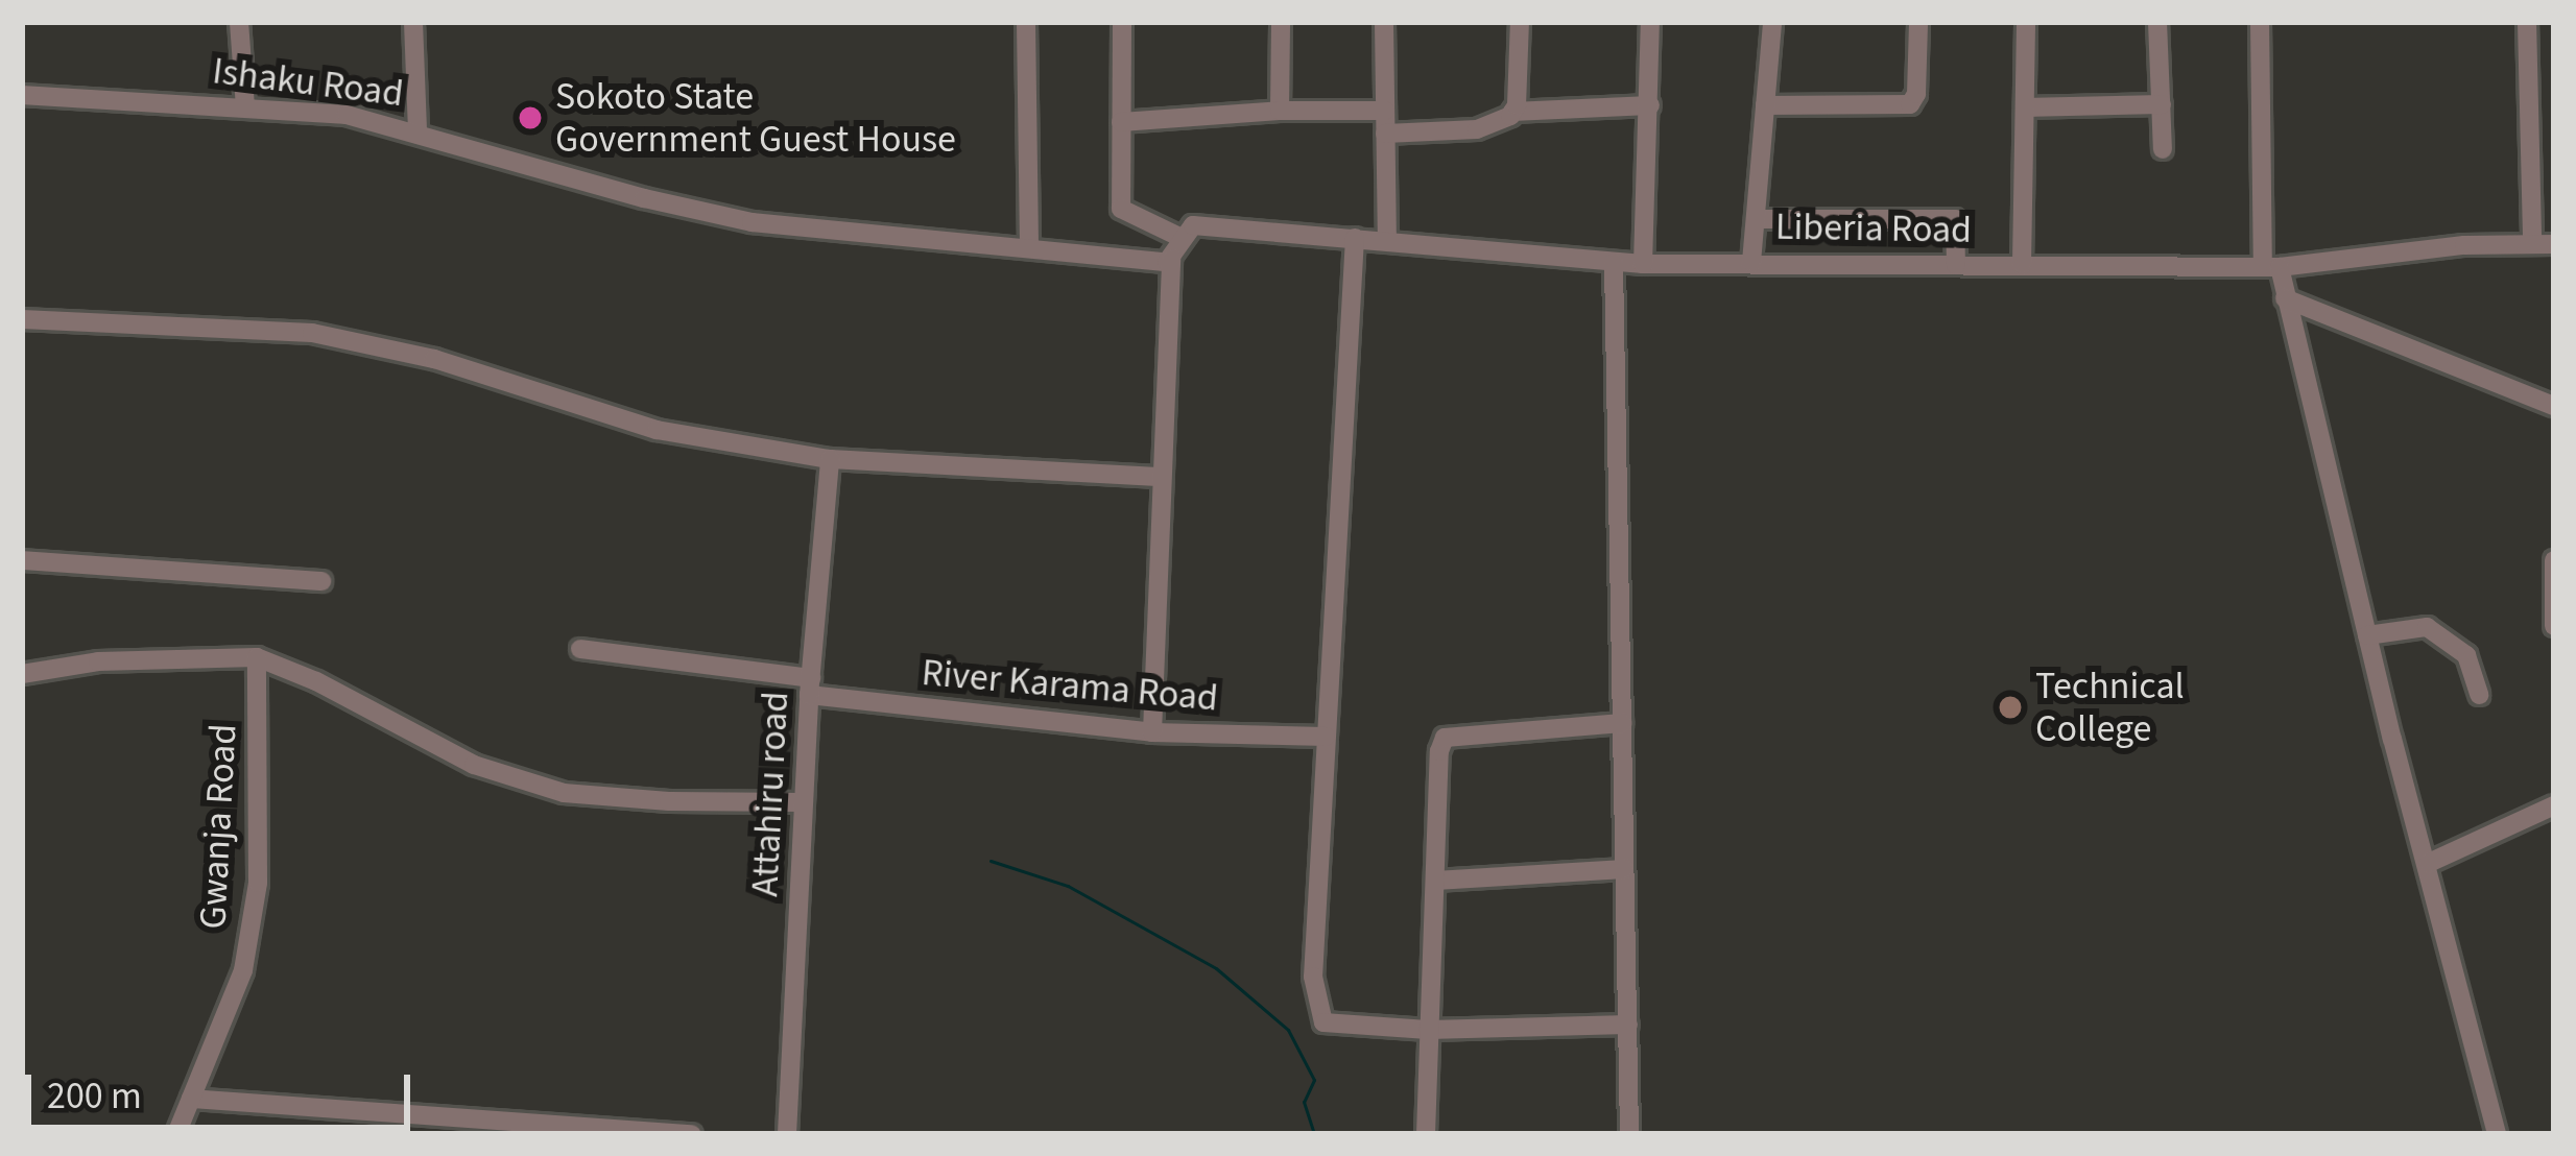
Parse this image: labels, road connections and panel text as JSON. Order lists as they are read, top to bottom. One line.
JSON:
{"streets":{"street":["Ishaku Road","Liberia Road","River Karama Road","Attahiru road","Gwanja Road"]},"crossings":[["River Karama Road","Attahiru road"]],"places":["Sokoto State Government Guest House","Technical College"],"scale_bar":"200 m"}
